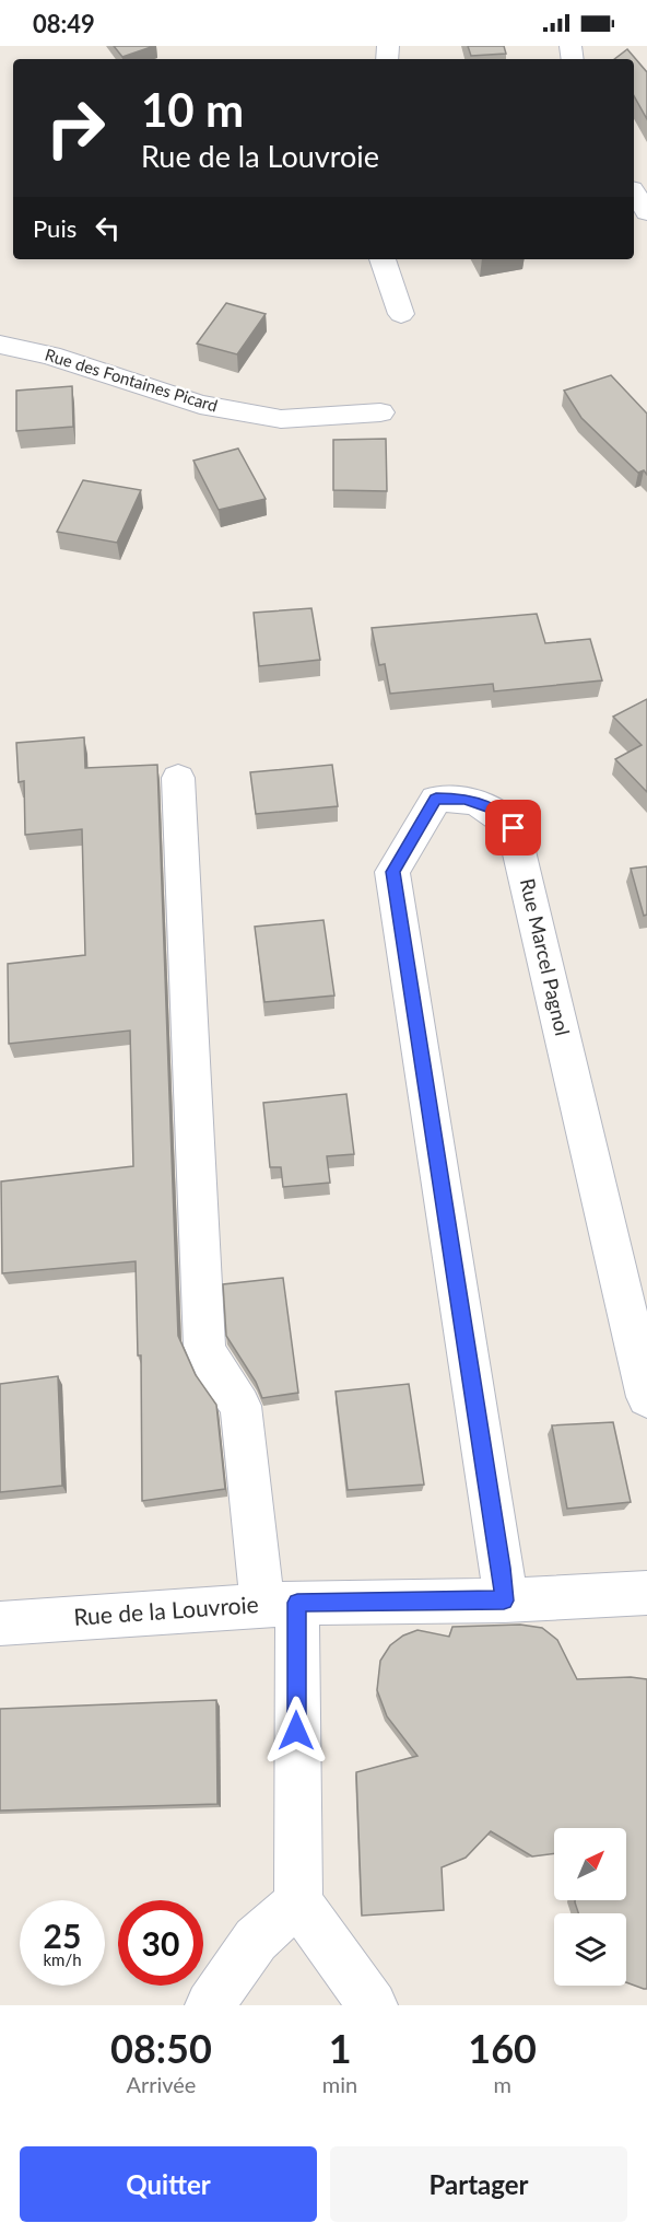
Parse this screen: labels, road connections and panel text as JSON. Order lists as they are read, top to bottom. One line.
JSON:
{"streets":{"street":["Rue des Fontaines Picard","Rue Marcel Pagnol","Rue de la Louvroie"]},"crossings":[["Rue Marcel Pagnol","Rue de la Louvroie"]],"north":"top right","page":{"status":"08:49","turn":["10 m","Rue de la Louvroie"],"then":"Puis","speed":"25 km/h","limit":"30","eta":["08:50","Arrivée","1","min","160","m"],"buttons":["Quitter","Partager"]}}
